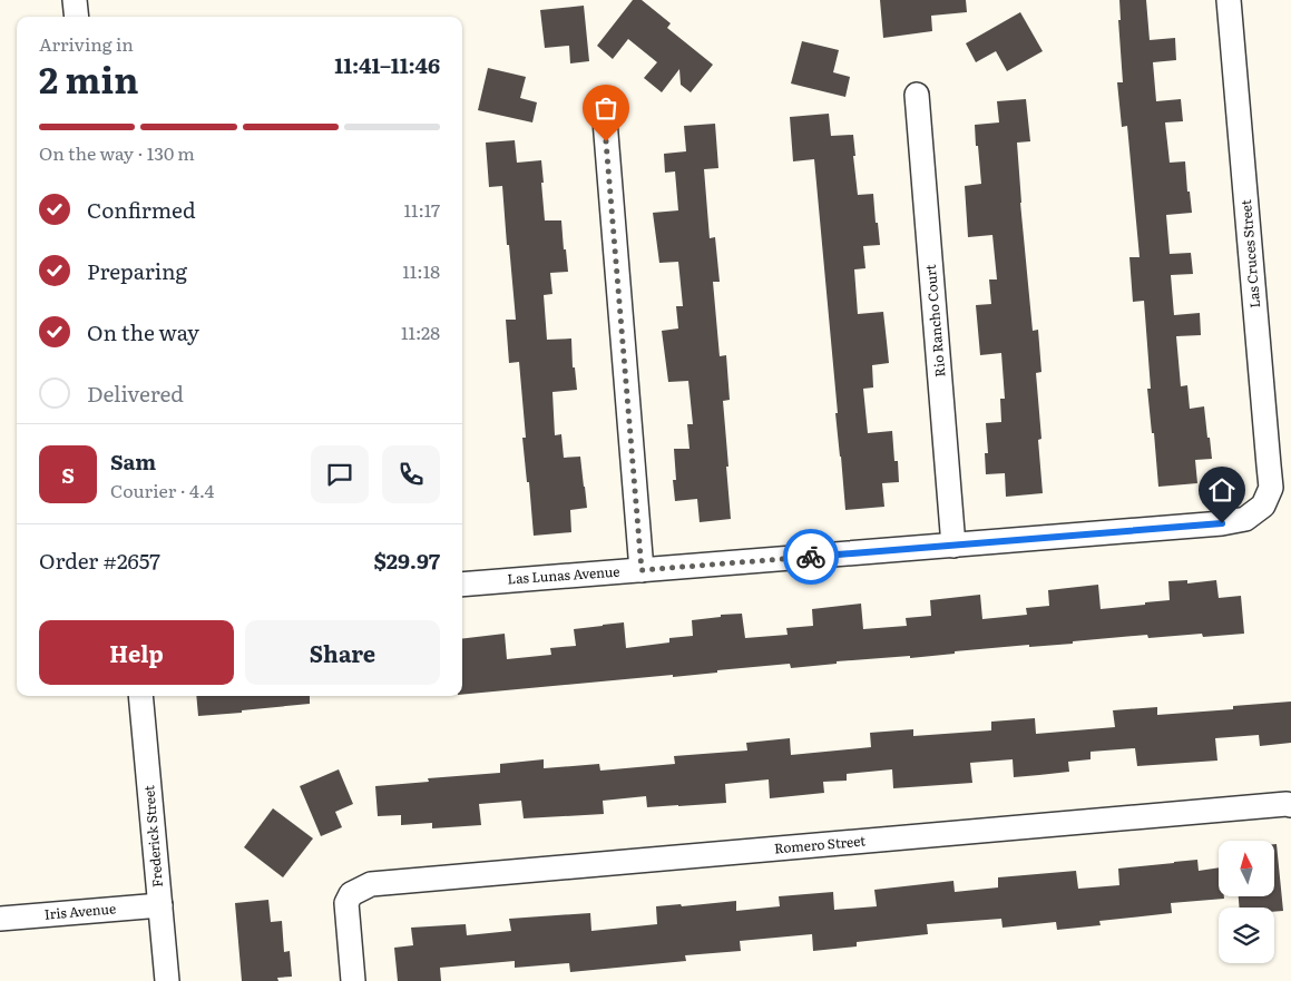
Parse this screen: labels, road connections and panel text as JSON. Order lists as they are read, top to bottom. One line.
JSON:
{"streets":{"street":["Las Cruces Street","Rio Rancho Court","Las Lunas Avenue","Frederick Street","Romero Street","Iris Avenue"]},"crossings":[["Las Cruces Street","Las Lunas Avenue"],["Rio Rancho Court","Las Lunas Avenue"],["Frederick Street","Iris Avenue"]],"north":"top","page":{"heading":["2 min","Arriving in","11:41–11:46"],"panel":["Sam","Courier · 4.4","Order #2657","$29.97"],"bar":"On the way · 130 m","list":[["Confirmed","11:17"],["Preparing","11:18"],["On the way","11:28"],"Delivered"],"round":"S","buttons":["Help","Share"]}}
